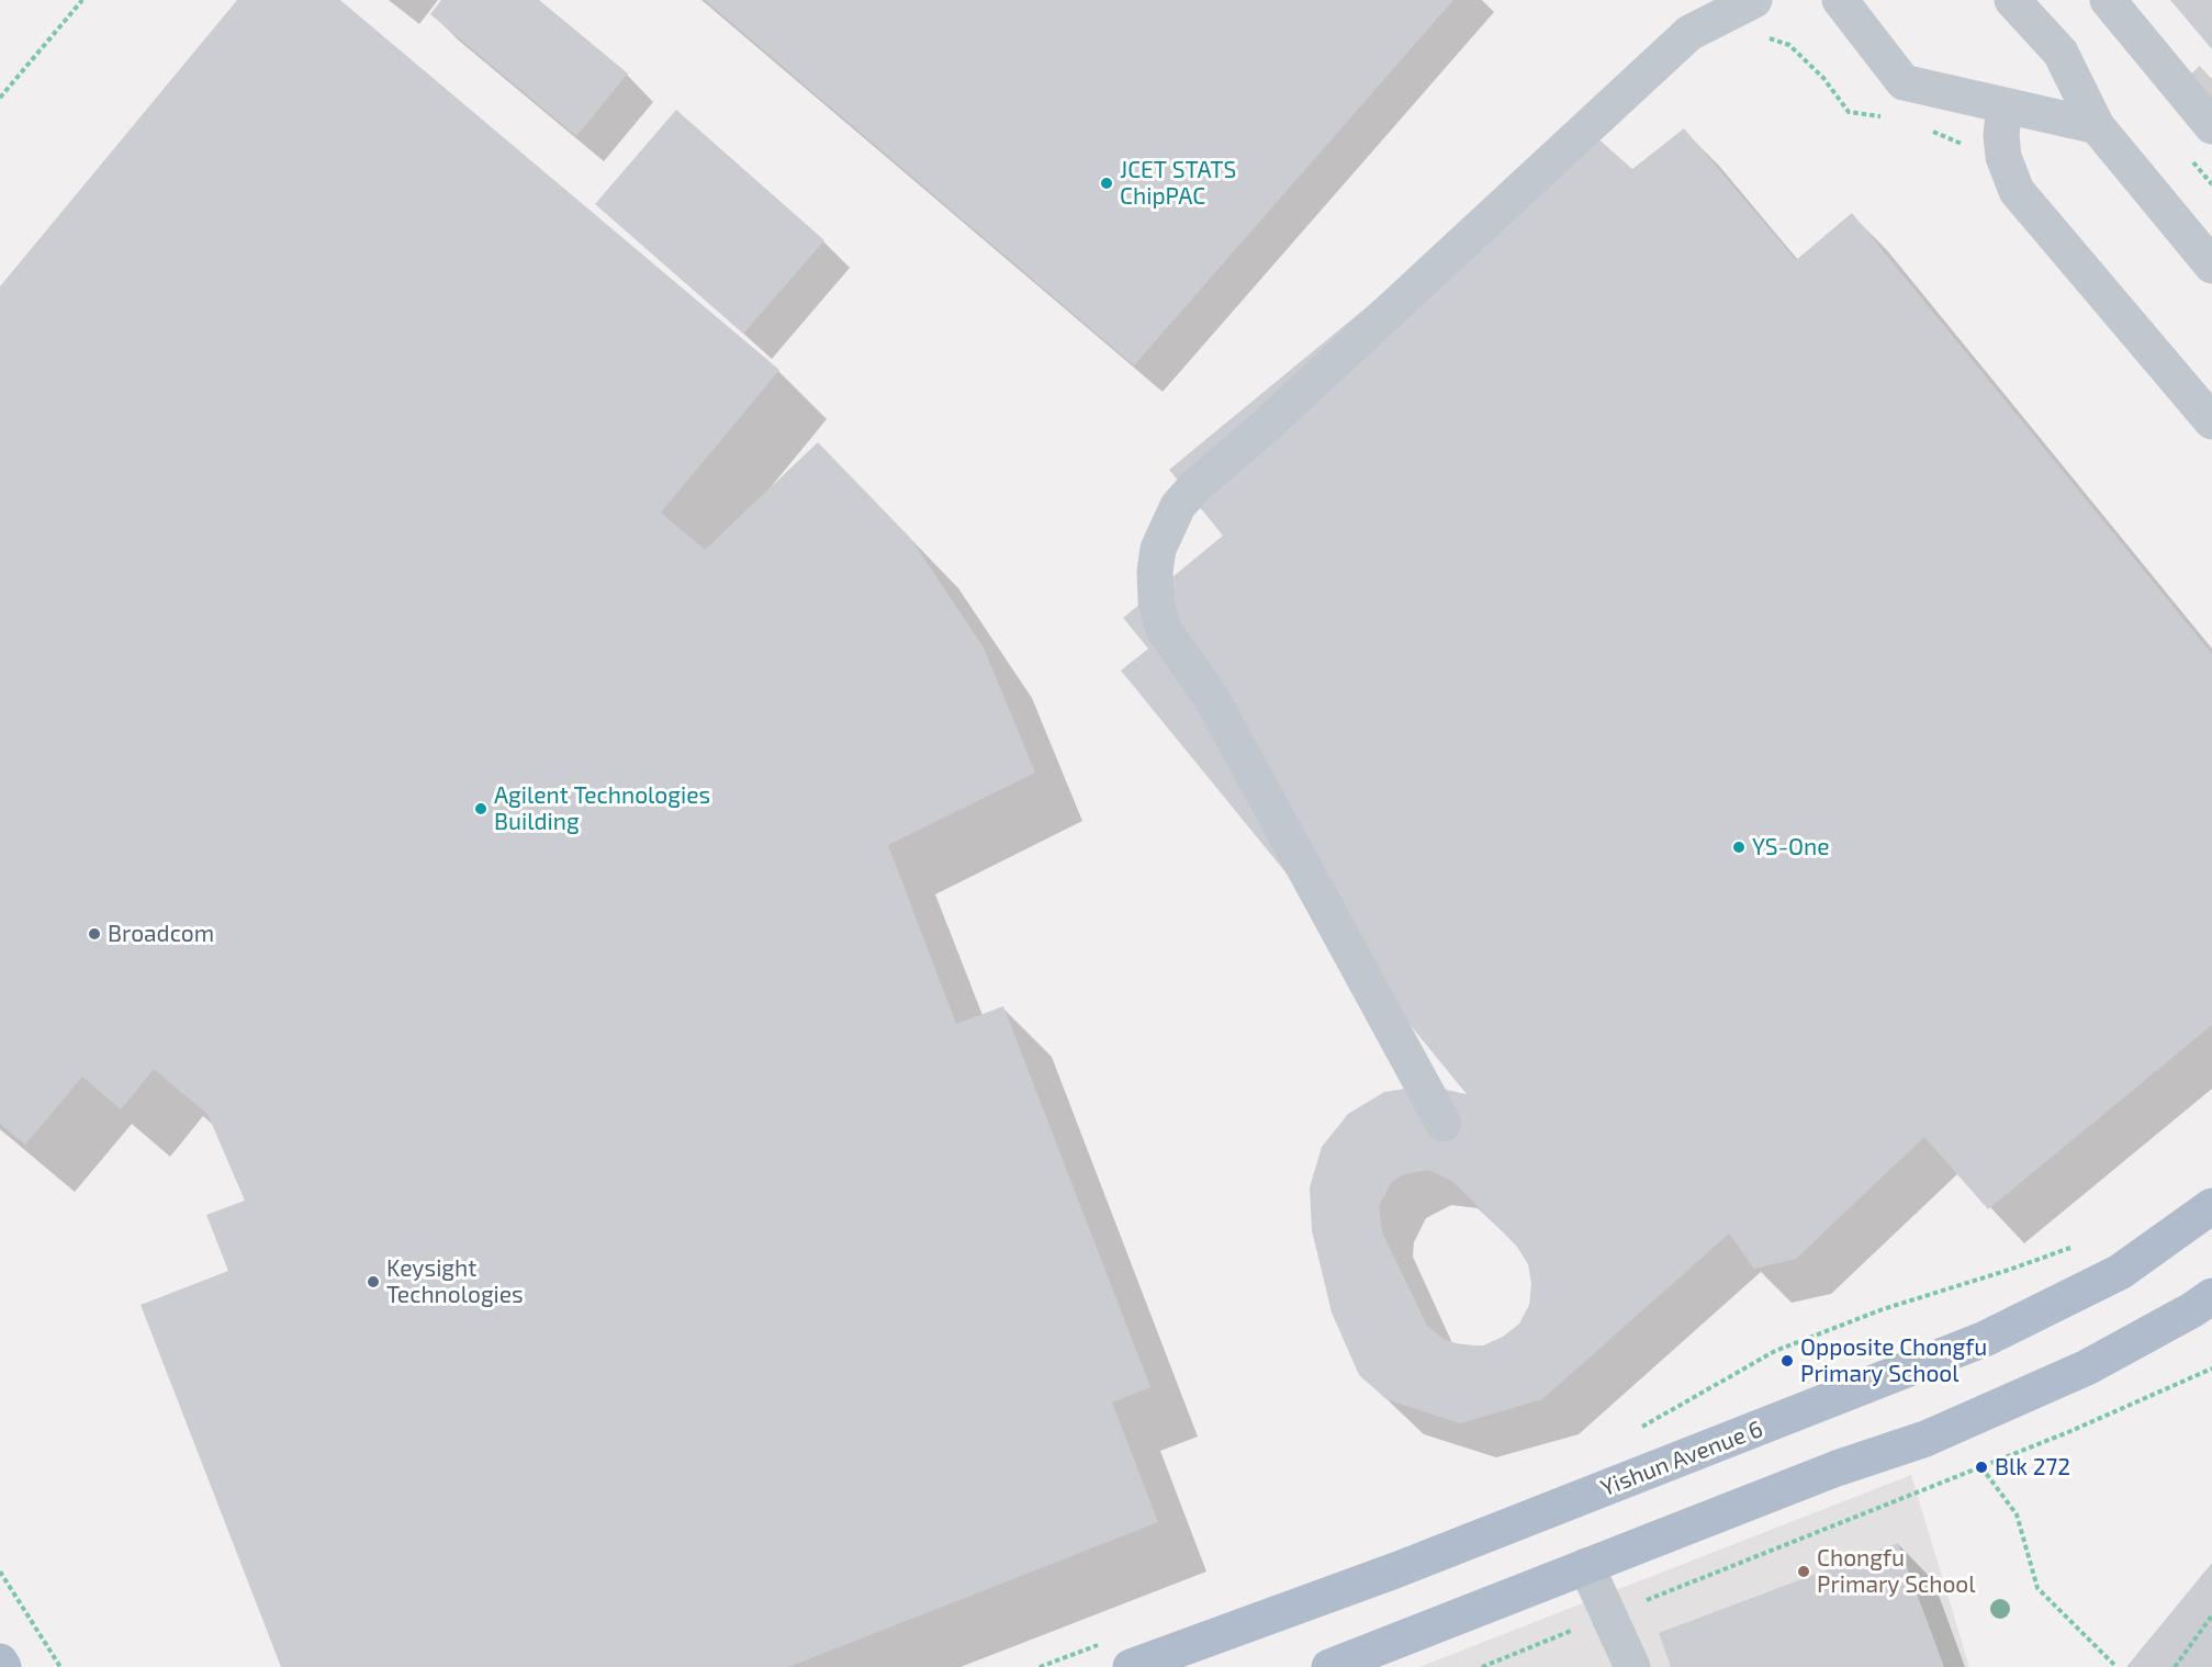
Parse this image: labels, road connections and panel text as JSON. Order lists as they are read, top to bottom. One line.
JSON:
{"streets":{"main road":["Yishun Avenue 6"]},"places":["JCET STATS ChipPAC","Agilent Technologies Building","YS-One","Broadcom","Keysight Technologies","Opposite Chongfu Primary School","Blk 272","Chongfu Primary School"]}
